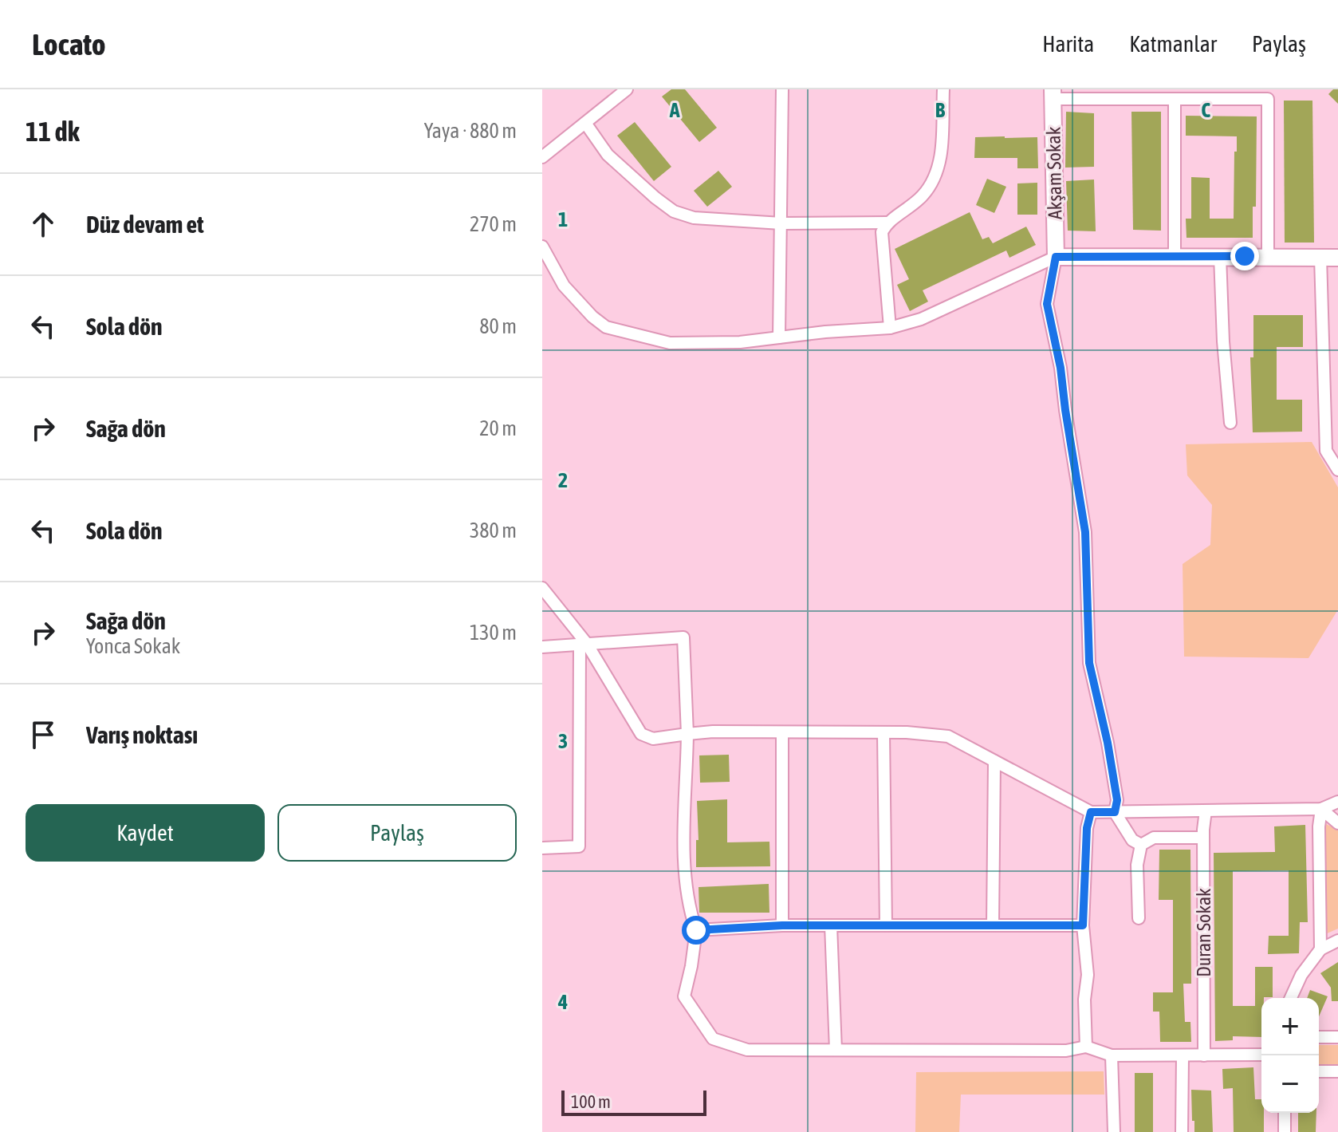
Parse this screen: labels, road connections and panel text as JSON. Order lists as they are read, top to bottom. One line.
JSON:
{"streets":{"street":["Akşam Sokak","Duran Sokak"]},"scale_bar":"100 m","page":{"header":"Locato","nav":["Harita","Katmanlar","Paylaş"],"heading":["11 dk","Yaya · 880 m"],"list":[["Düz devam et","270 m"],["Sola dön","80 m"],["Sağa dön","20 m"],["Sola dön","380 m"],["Sağa dön","Yonca Sokak","130 m"],"Varış noktası"],"buttons":["Kaydet","Paylaş"],"map_buttons":["+","−"],"scale":"100 m"},"grid":{"columns":["A","B","C"],"rows":["1","2","3","4"]}}
